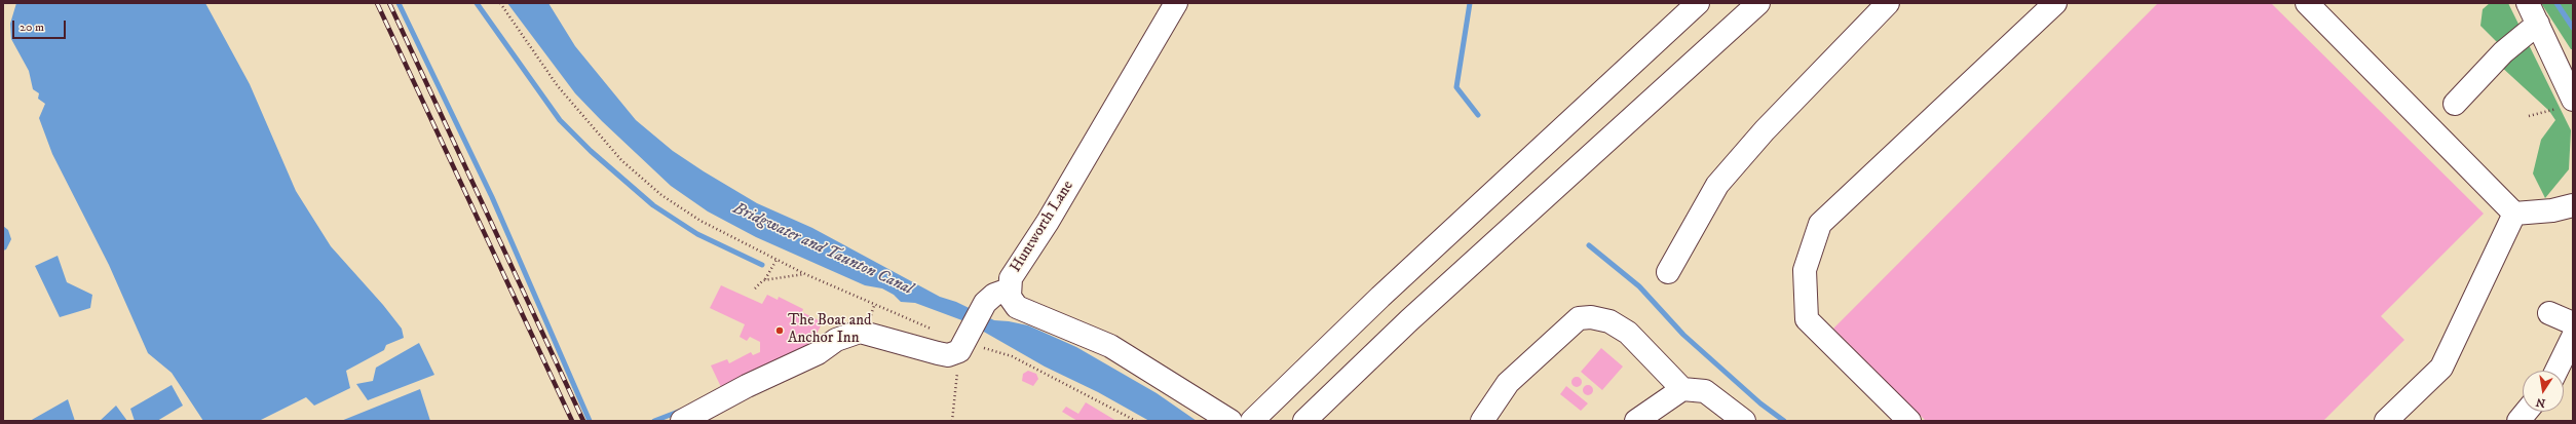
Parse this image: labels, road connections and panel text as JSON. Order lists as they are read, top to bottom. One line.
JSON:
{"streets":{"main road":["Huntworth Lane"]},"water":["Bridgwater and Taunton Canal"],"places":["The Boat and Anchor Inn"],"scale_bar":"20 m","north":"bottom"}
